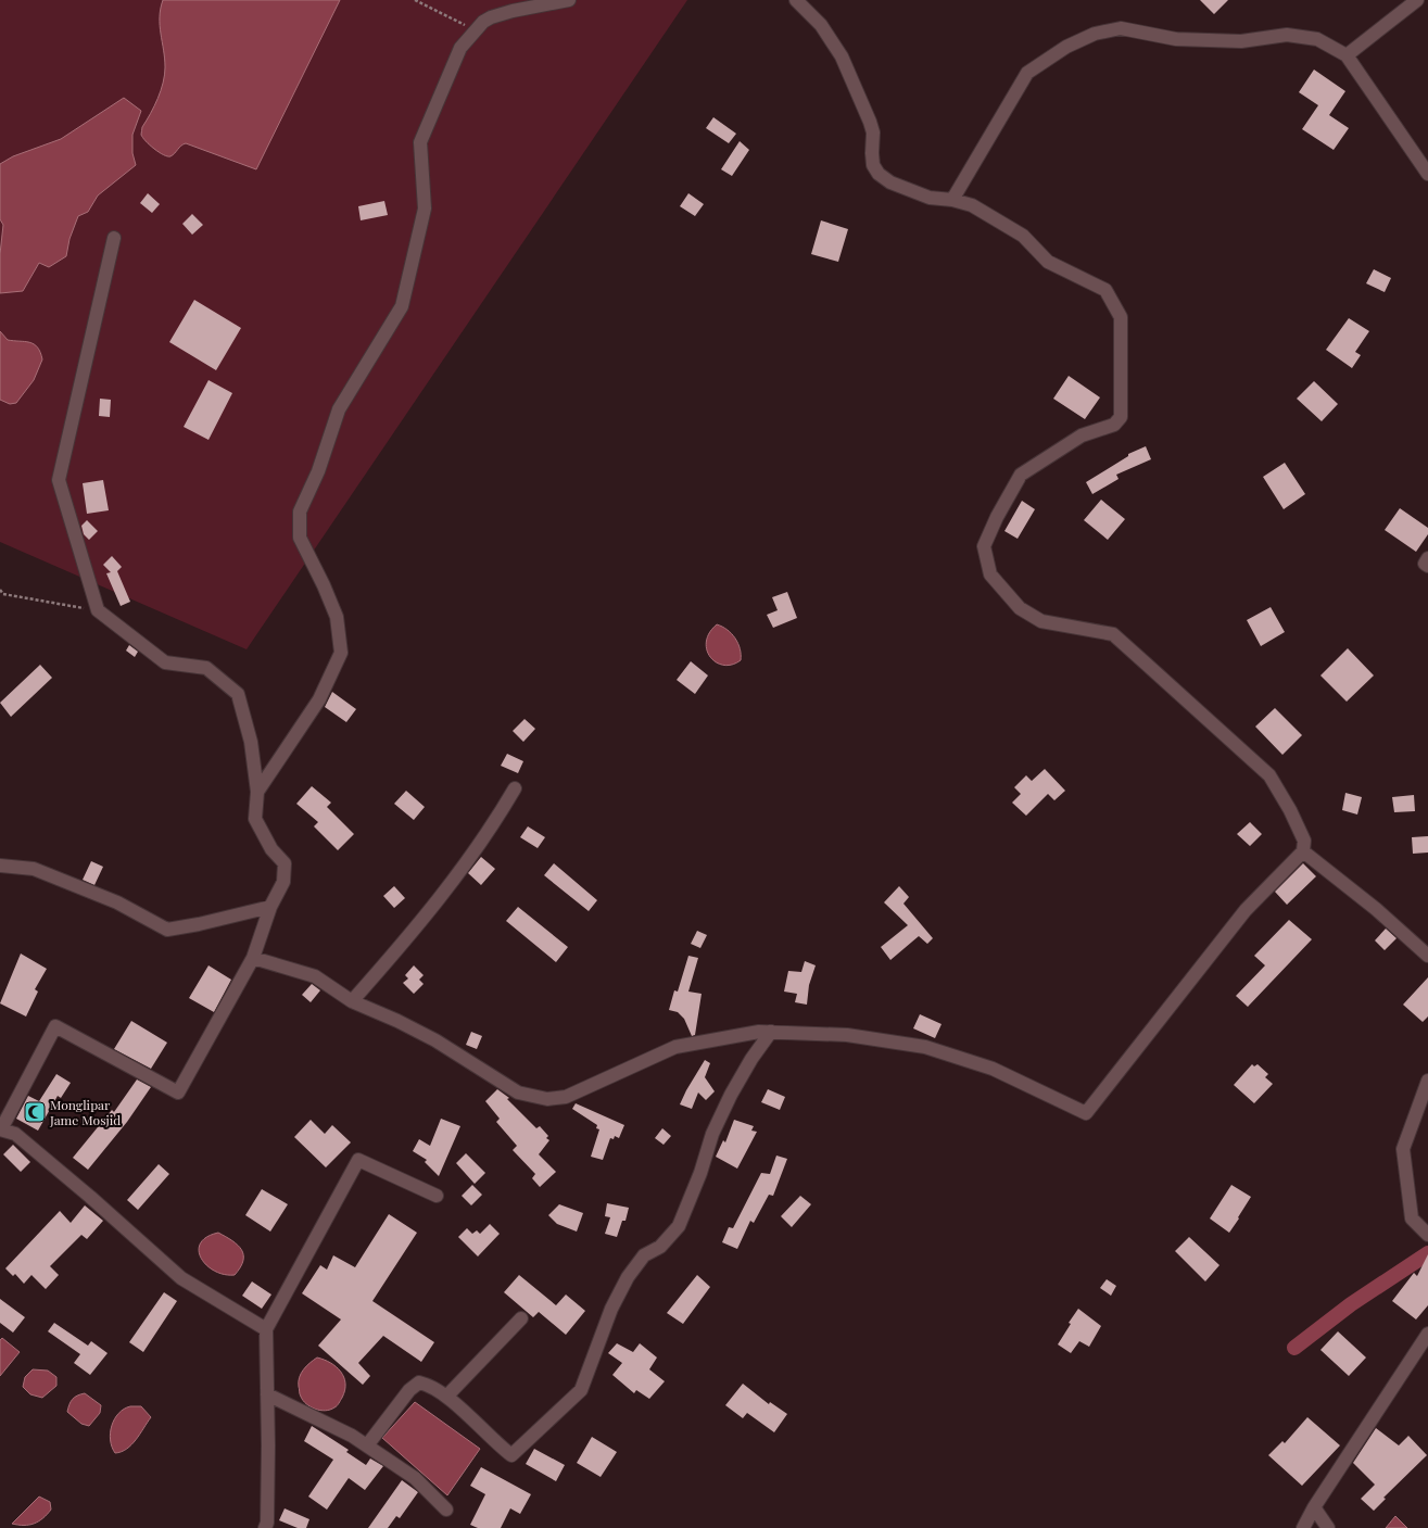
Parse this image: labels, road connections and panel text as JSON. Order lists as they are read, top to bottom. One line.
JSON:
{"places":{"mosque":["Monglipar Jame Mosjid"]}}
